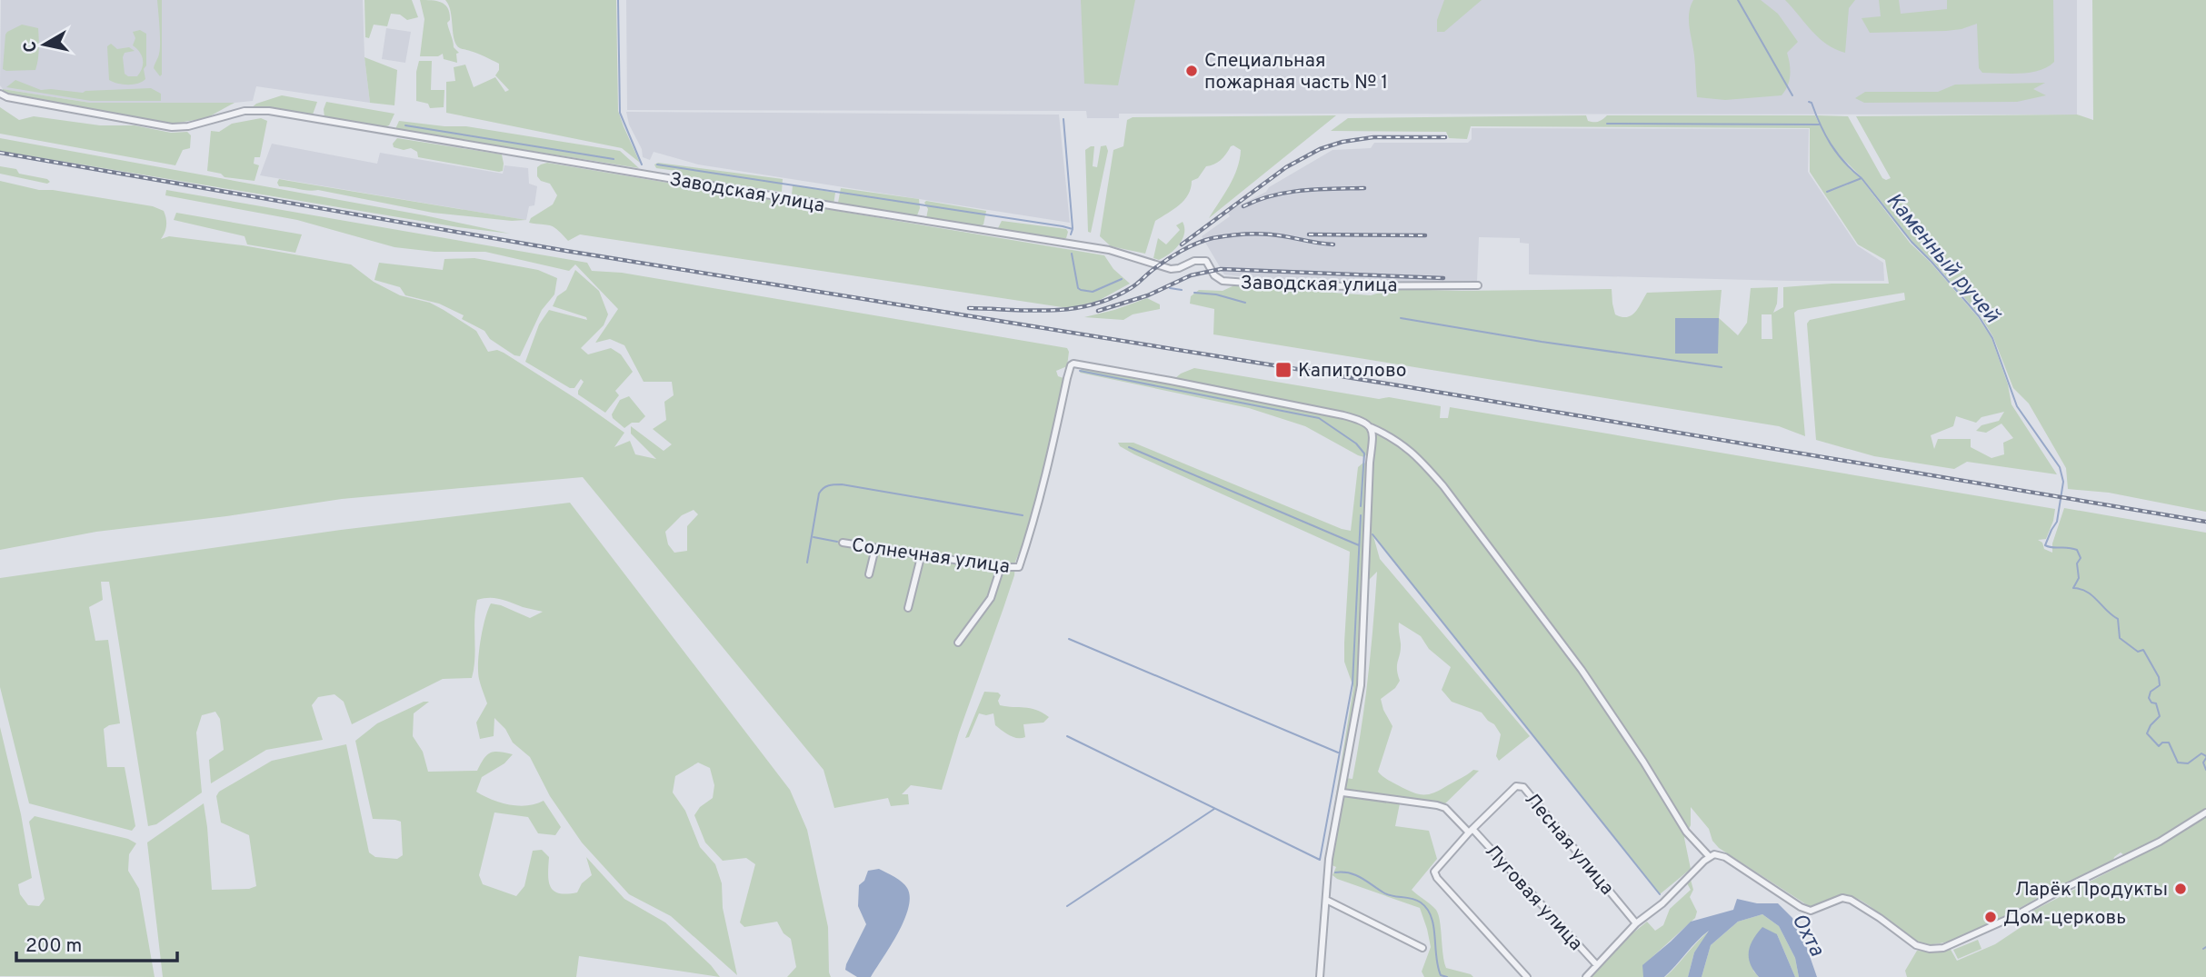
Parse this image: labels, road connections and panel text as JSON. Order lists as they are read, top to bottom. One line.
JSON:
{"streets":{"street":["Заводская улица","Солнечная улица","Лесная улица","Луговая улица"]},"crossings":[["Лесная улица","Луговая улица"]],"water":["Каменный ручей","Охта"],"places":{"other":["Специальная пожарная часть № 1","Ларёк Продукты","Дом-церковь"],"transit":["Капитолово"]},"scale_bar":"200 m","north":"left"}
